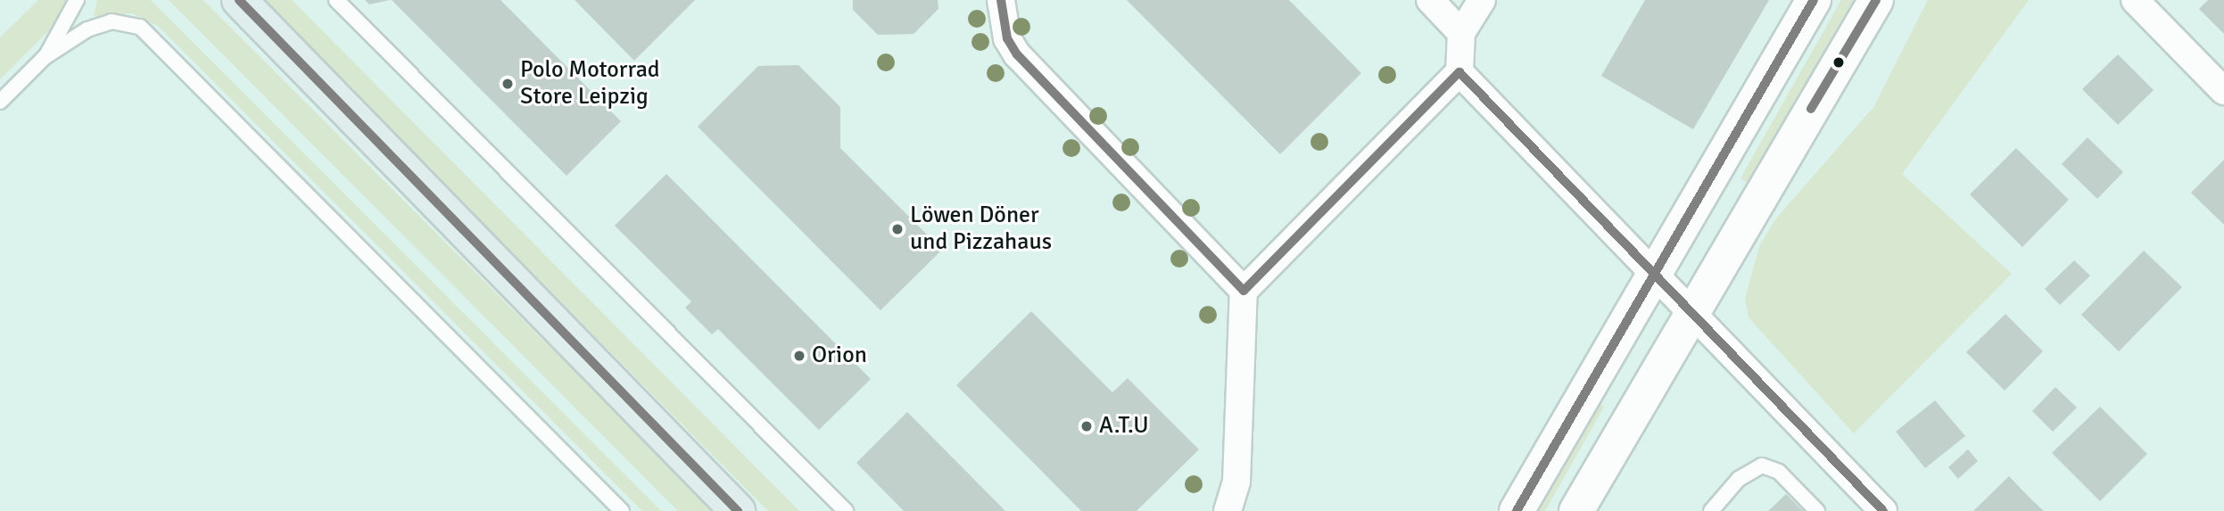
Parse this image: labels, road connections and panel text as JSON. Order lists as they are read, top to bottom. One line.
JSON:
{"places":["Polo Motorrad Store Leipzig","Löwen Döner und Pizzahaus","Orion","A.T.U"]}
